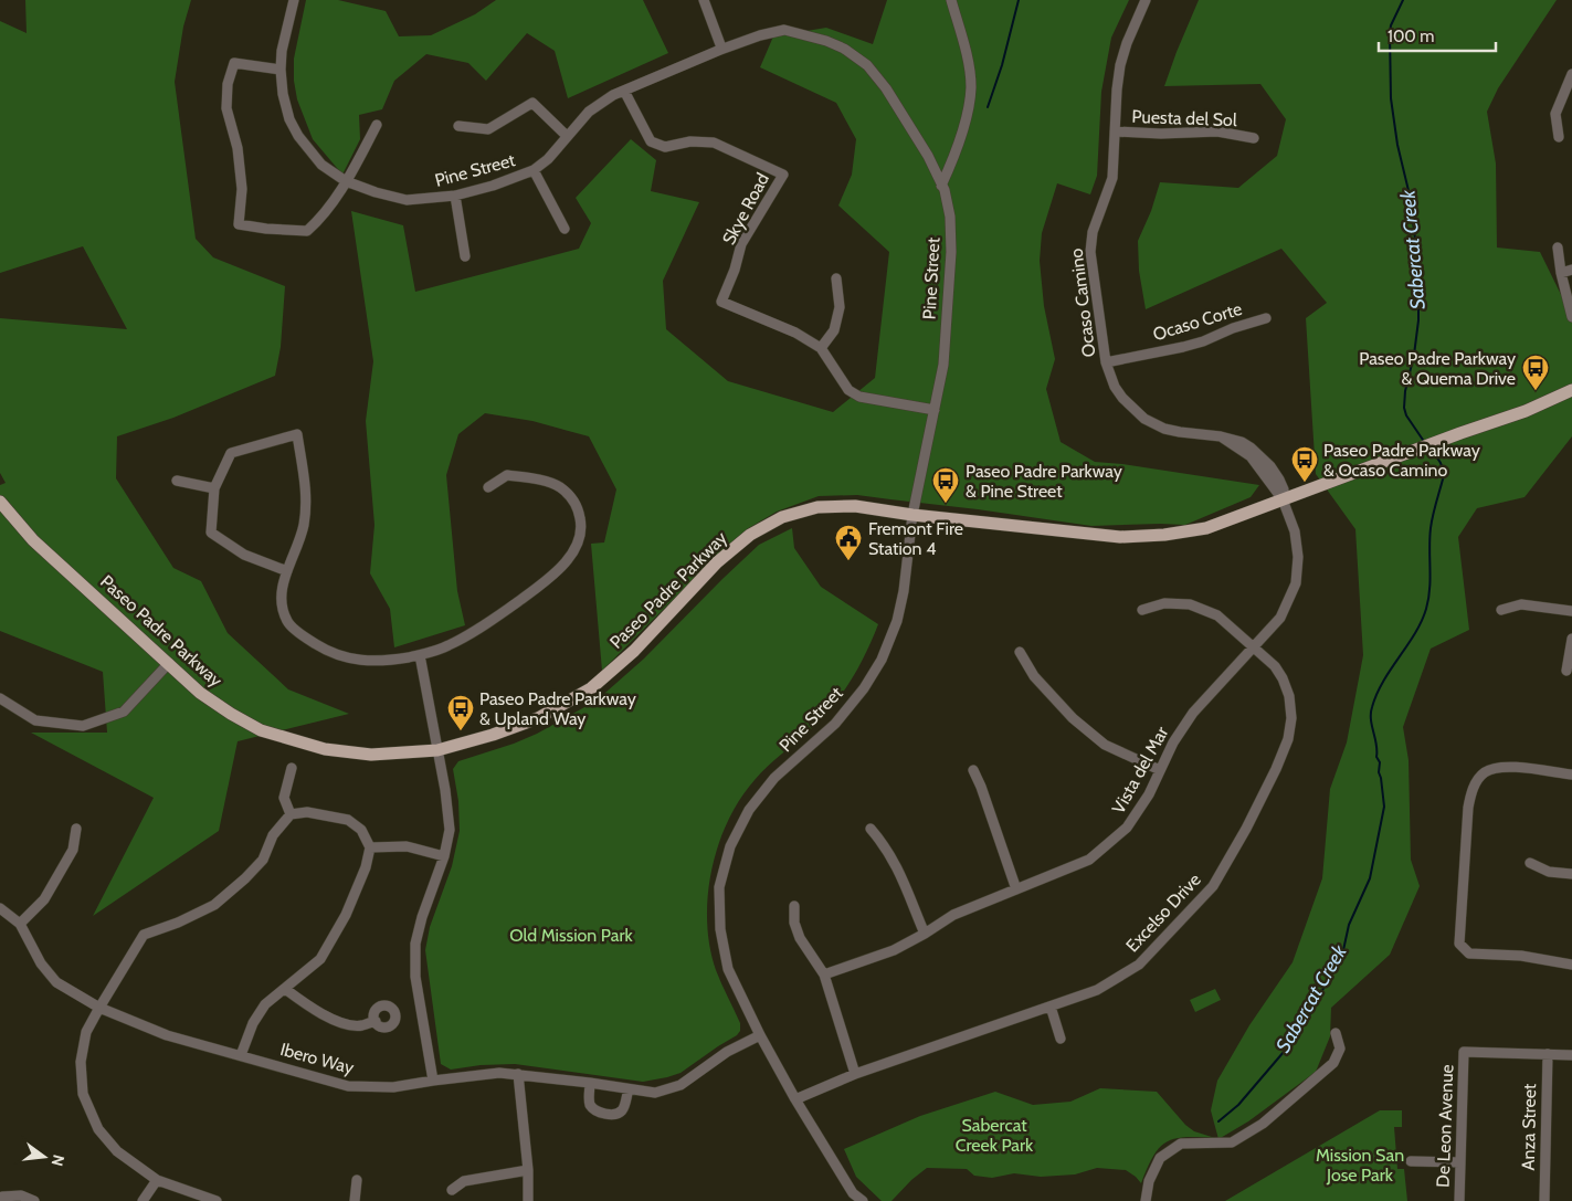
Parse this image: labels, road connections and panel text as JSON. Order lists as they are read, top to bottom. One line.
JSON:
{"streets":{"main road":["Paseo Padre Parkway"],"street":["Puesta del Sol","Pine Street","Skye Road","Ocaso Camino","Ocaso Corte","Vista del Mar","Excelso Drive","Ibero Way","De Leon Avenue","Anza Street"]},"crossings":[["Puesta del Sol","Ocaso Camino"],["Pine Street","Skye Road"],["Pine Street","Paseo Padre Parkway"],["Pine Street","Excelso Drive"],["Pine Street","Ibero Way"],["Ocaso Camino","Ocaso Corte"],["Ocaso Camino","Paseo Padre Parkway"],["Ocaso Camino","Vista del Mar"],["Paseo Padre Parkway","Vista del Mar"],["Vista del Mar","Excelso Drive"],["De Leon Avenue","Anza Street"]],"water":["Sabercat Creek"],"parks":["Old Mission Park","Sabercat Creek Park","Mission San Jose Park"],"places":{"bus stop":["Paseo Padre Parkway & Quema Drive","Paseo Padre Parkway & Ocaso Camino","Paseo Padre Parkway & Pine Street","Paseo Padre Parkway & Upland Way"],"public building":["Fremont Fire Station 4"]},"scale_bar":"100 m","north":"right"}
